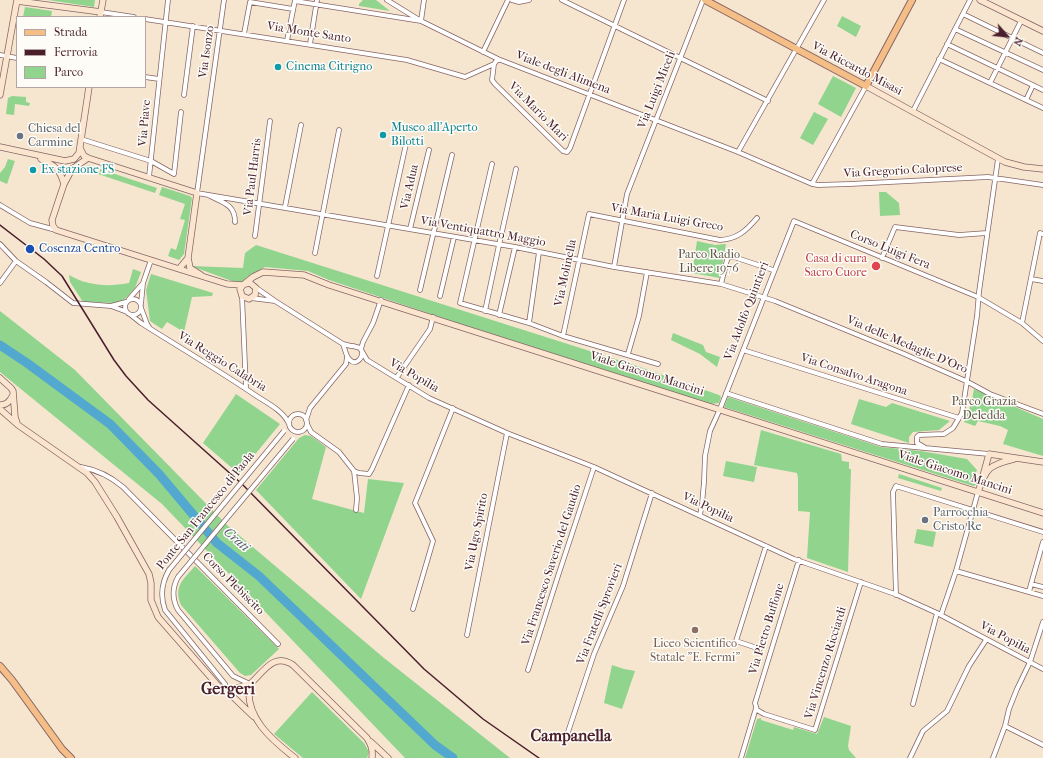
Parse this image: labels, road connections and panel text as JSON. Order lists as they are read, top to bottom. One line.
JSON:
{"streets":{"main road":["Via Riccardo Misasi"],"street":["Via Monte Santo","Via Isonzo","Viale degli Alimena","Via Luigi Miceli","Via Mario Mari","Via Piave","Via Gregorio Caloprese","Via Paul Harris","Via Adua","Via Maria Luigi Greco","Via Ventiquattro Maggio","Corso Luigi Fera","Via Molinella","Via Adolfo Quintieri","Via delle Medaglie D'Oro","Via Reggio Calabria","Viale Giacomo Mancini","Via Consalvo Aragona","Via Popilia","Ponte San Francesco di Paola","Via Ugo Spirito","Via Francesco Saverio del Gaudio","Corso Plebiscito","Via Fratelli Sprovieri","Via Pietro Buffone","Via Vincenzo Ricciardi"]},"crossings":[["Via Monte Santo","Via Isonzo"],["Via Monte Santo","Via Mario Mari"],["Via Monte Santo","Via Piave"],["Via Isonzo","Via Ventiquattro Maggio"],["Via Riccardo Misasi","Via Luigi Miceli"],["Viale degli Alimena","Via Luigi Miceli"],["Viale degli Alimena","Via Mario Mari"],["Viale degli Alimena","Via Gregorio Caloprese"],["Via Luigi Miceli","Via Maria Luigi Greco"],["Via Luigi Miceli","Via Ventiquattro Maggio"],["Via Paul Harris","Via Ventiquattro Maggio"],["Via Adua","Via Ventiquattro Maggio"],["Via Maria Luigi Greco","Via Molinella"],["Via Ventiquattro Maggio","Via Molinella"],["Via Ventiquattro Maggio","Via Adolfo Quintieri"],["Via Ventiquattro Maggio","Via delle Medaglie D'Oro"],["Via Ventiquattro Maggio","Viale Giacomo Mancini"],["Corso Luigi Fera","Via Adolfo Quintieri"],["Via Molinella","Viale Giacomo Mancini"],["Via Adolfo Quintieri","Via delle Medaglie D'Oro"],["Via Adolfo Quintieri","Viale Giacomo Mancini"],["Via Adolfo Quintieri","Via Consalvo Aragona"],["Via Adolfo Quintieri","Via Popilia"],["Via Reggio Calabria","Ponte San Francesco di Paola"],["Via Popilia","Via Ugo Spirito"],["Via Popilia","Via Francesco Saverio del Gaudio"],["Via Popilia","Via Fratelli Sprovieri"],["Via Popilia","Via Pietro Buffone"],["Via Popilia","Via Vincenzo Ricciardi"],["Via Pietro Buffone","Via Vincenzo Ricciardi"]],"districts":["Gergeri","Campanella"],"water":["Crati"],"parks":["Parco Radio Libere 1976","Parco Grazia Deledda"],"places":["Cinema Citrigno","Museo all'Aperto Bilotti","Chiesa del Carmine","Ex stazione FS","Cosenza Centro","Casa di cura Sacro Cuore","Parrocchia Cristo Re","Liceo Scientifico Statale \"E. Fermi\""],"legend":["Strada","Ferrovia","Parco"],"north":"bottom right"}
